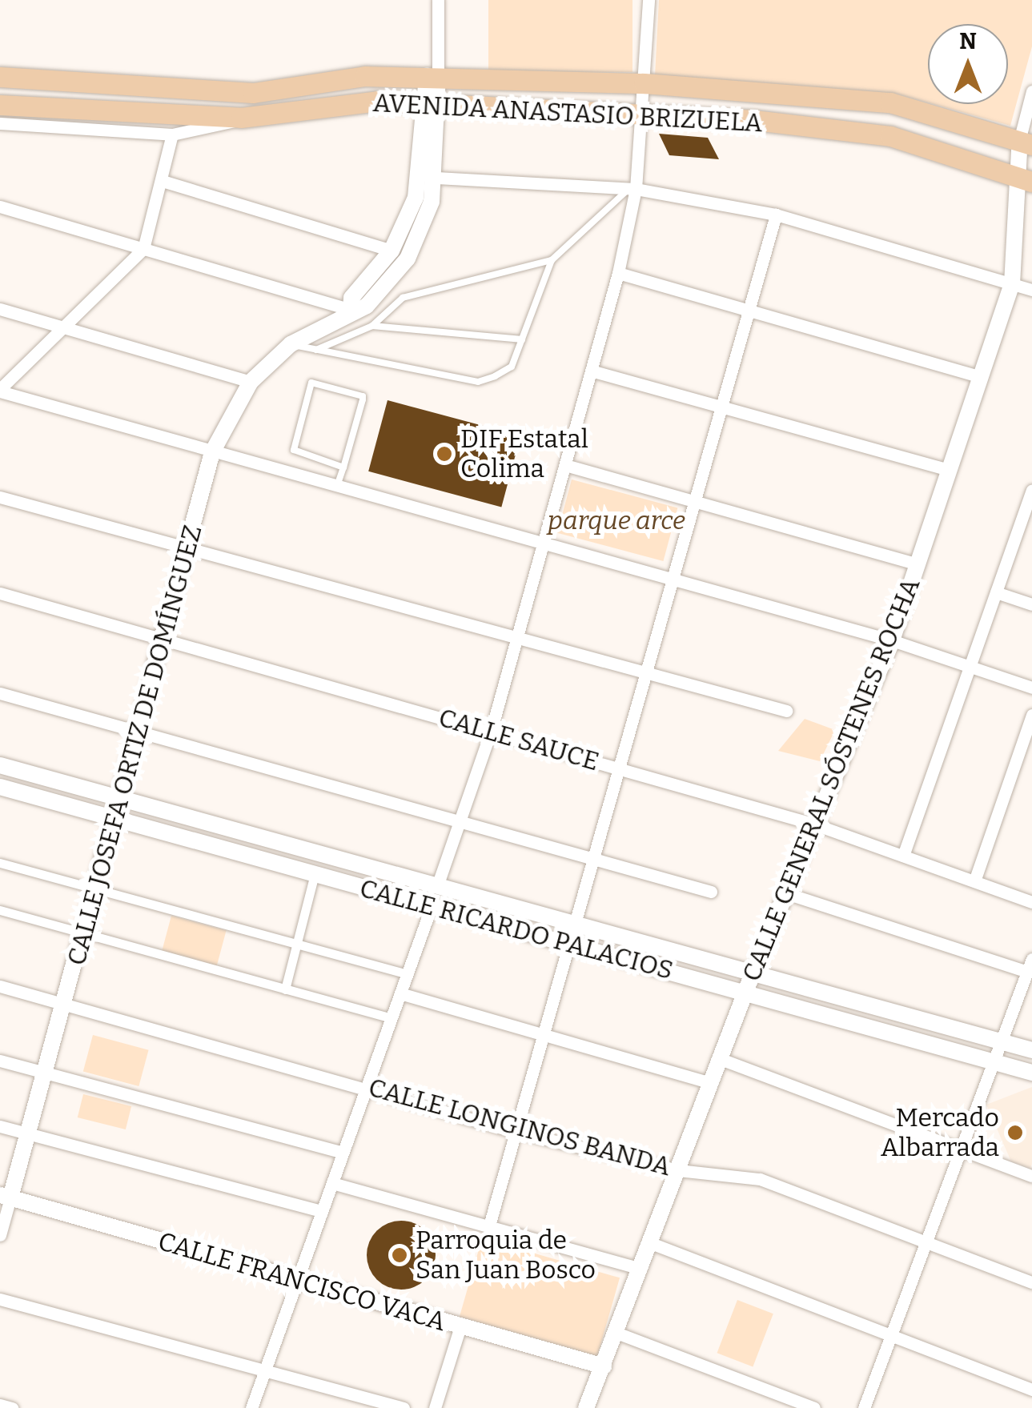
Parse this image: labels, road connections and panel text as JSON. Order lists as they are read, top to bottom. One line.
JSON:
{"streets":{"main road":["AVENIDA ANASTASIO BRIZUELA"],"street":["CALLE SAUCE","CALLE JOSEFA ORTIZ DE DOMÍNGUEZ","CALLE GENERAL SÓSTENES ROCHA","CALLE RICARDO PALACIOS","CALLE LONGINOS BANDA","CALLE FRANCISCO VACA"]},"crossings":[["AVENIDA ANASTASIO BRIZUELA","CALLE JOSEFA ORTIZ DE DOMÍNGUEZ"],["AVENIDA ANASTASIO BRIZUELA","CALLE GENERAL SÓSTENES ROCHA"],["CALLE SAUCE","CALLE JOSEFA ORTIZ DE DOMÍNGUEZ"],["CALLE SAUCE","CALLE GENERAL SÓSTENES ROCHA"],["CALLE JOSEFA ORTIZ DE DOMÍNGUEZ","CALLE RICARDO PALACIOS"],["CALLE JOSEFA ORTIZ DE DOMÍNGUEZ","CALLE LONGINOS BANDA"],["CALLE JOSEFA ORTIZ DE DOMÍNGUEZ","CALLE FRANCISCO VACA"],["CALLE GENERAL SÓSTENES ROCHA","CALLE RICARDO PALACIOS"],["CALLE GENERAL SÓSTENES ROCHA","CALLE LONGINOS BANDA"],["CALLE GENERAL SÓSTENES ROCHA","CALLE FRANCISCO VACA"]],"parks":["parque arce"],"places":["DIF Estatal Colima","Mercado Albarrada","Parroquia de San Juan Bosco"],"north":"top"}
